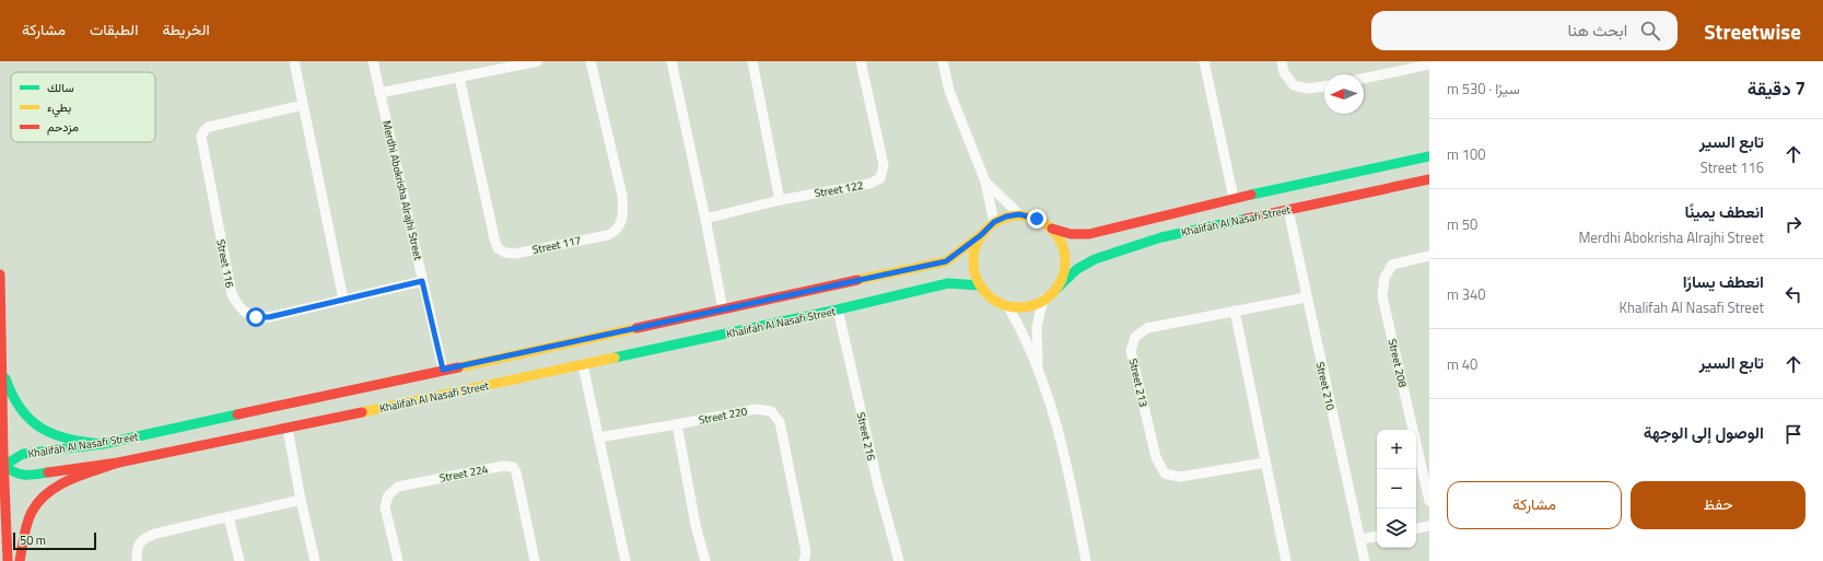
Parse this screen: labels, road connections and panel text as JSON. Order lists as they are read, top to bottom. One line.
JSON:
{"streets":{"street":["Street 122","Merdhi Abokrisha Alrajhi Street","Khalifah Al Nasafi Street","Street 117","Street 116","Street 208","Street 213","Street 210","Street 220","Street 216","Street 224"]},"crossings":[["Merdhi Abokrisha Alrajhi Street","Khalifah Al Nasafi Street"],["Merdhi Abokrisha Alrajhi Street","Street 116"],["Khalifah Al Nasafi Street","Street 210"],["Khalifah Al Nasafi Street","Street 216"],["Street 213","Street 210"]],"legend":["سالك","بطيء","مزدحم"],"scale_bar":"50 m","north":"left","page":{"header":"Streetwise","search":"ابحث هنا","nav":["الخريطة","الطبقات","مشاركة"],"heading":["7 دقيقة","سيرًا · 530 m"],"list":[["تابع السير","Street 116","100 m"],["انعطف يمينًا","Merdhi Abokrisha Alrajhi Street","50 m"],["انعطف يسارًا","Khalifah Al Nasafi Street","340 m"],["تابع السير","40 m"],"الوصول إلى الوجهة"],"map_buttons":["+","−"],"buttons":["حفظ","مشاركة"],"scale":"50 m"}}
